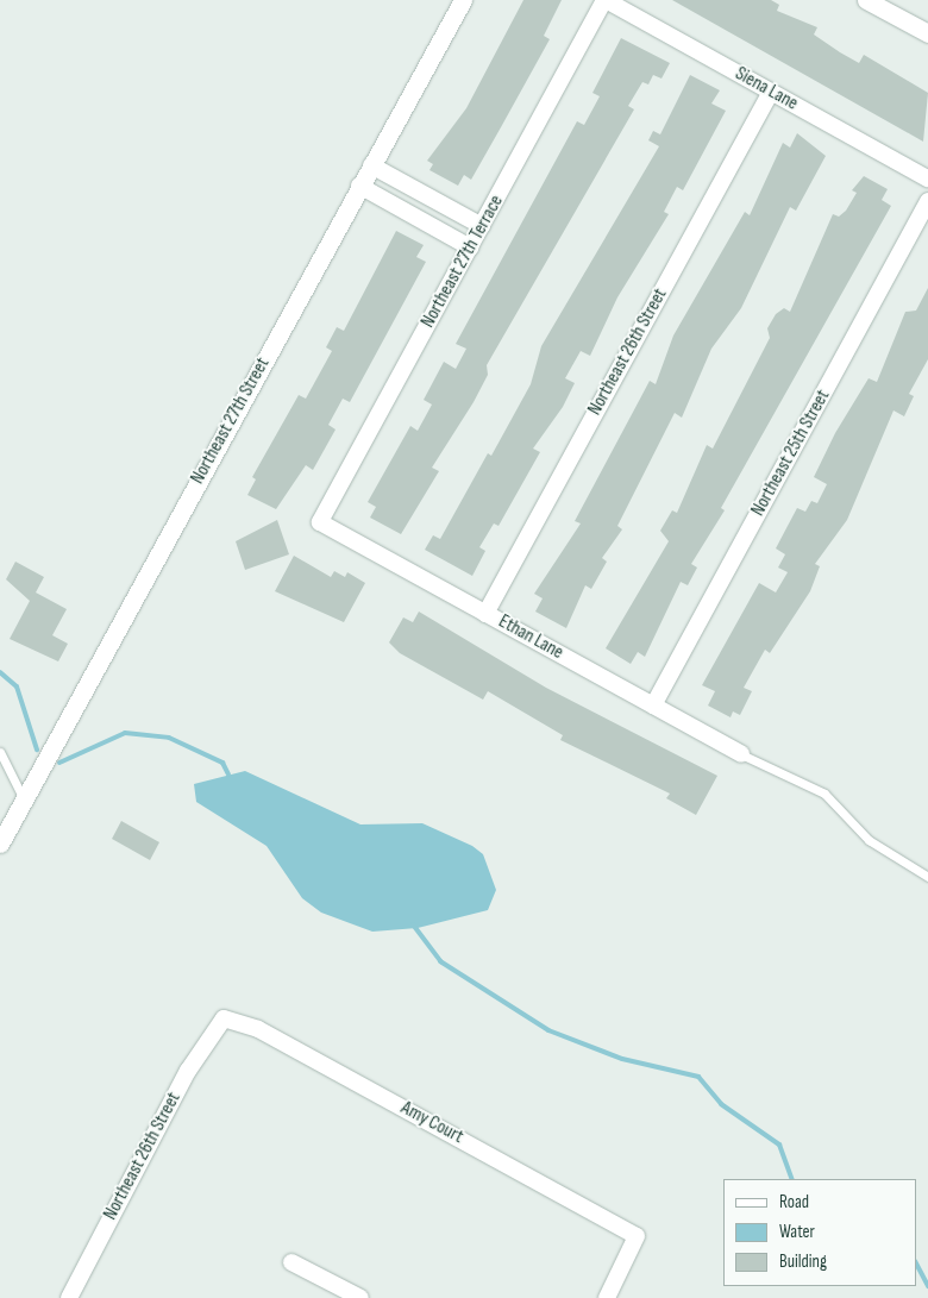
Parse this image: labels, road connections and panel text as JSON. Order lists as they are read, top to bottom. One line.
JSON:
{"streets":{"street":["Siena Lane","Northeast 27th Terrace","Northeast 26th Street","Northeast 27th Street","Northeast 25th Street","Ethan Lane","Amy Court"]},"crossings":[["Siena Lane","Northeast 27th Terrace"],["Siena Lane","Northeast 26th Street"],["Northeast 27th Terrace","Ethan Lane"],["Northeast 26th Street","Ethan Lane"],["Northeast 26th Street","Amy Court"],["Northeast 25th Street","Ethan Lane"]],"legend":["Road","Water","Building"]}
